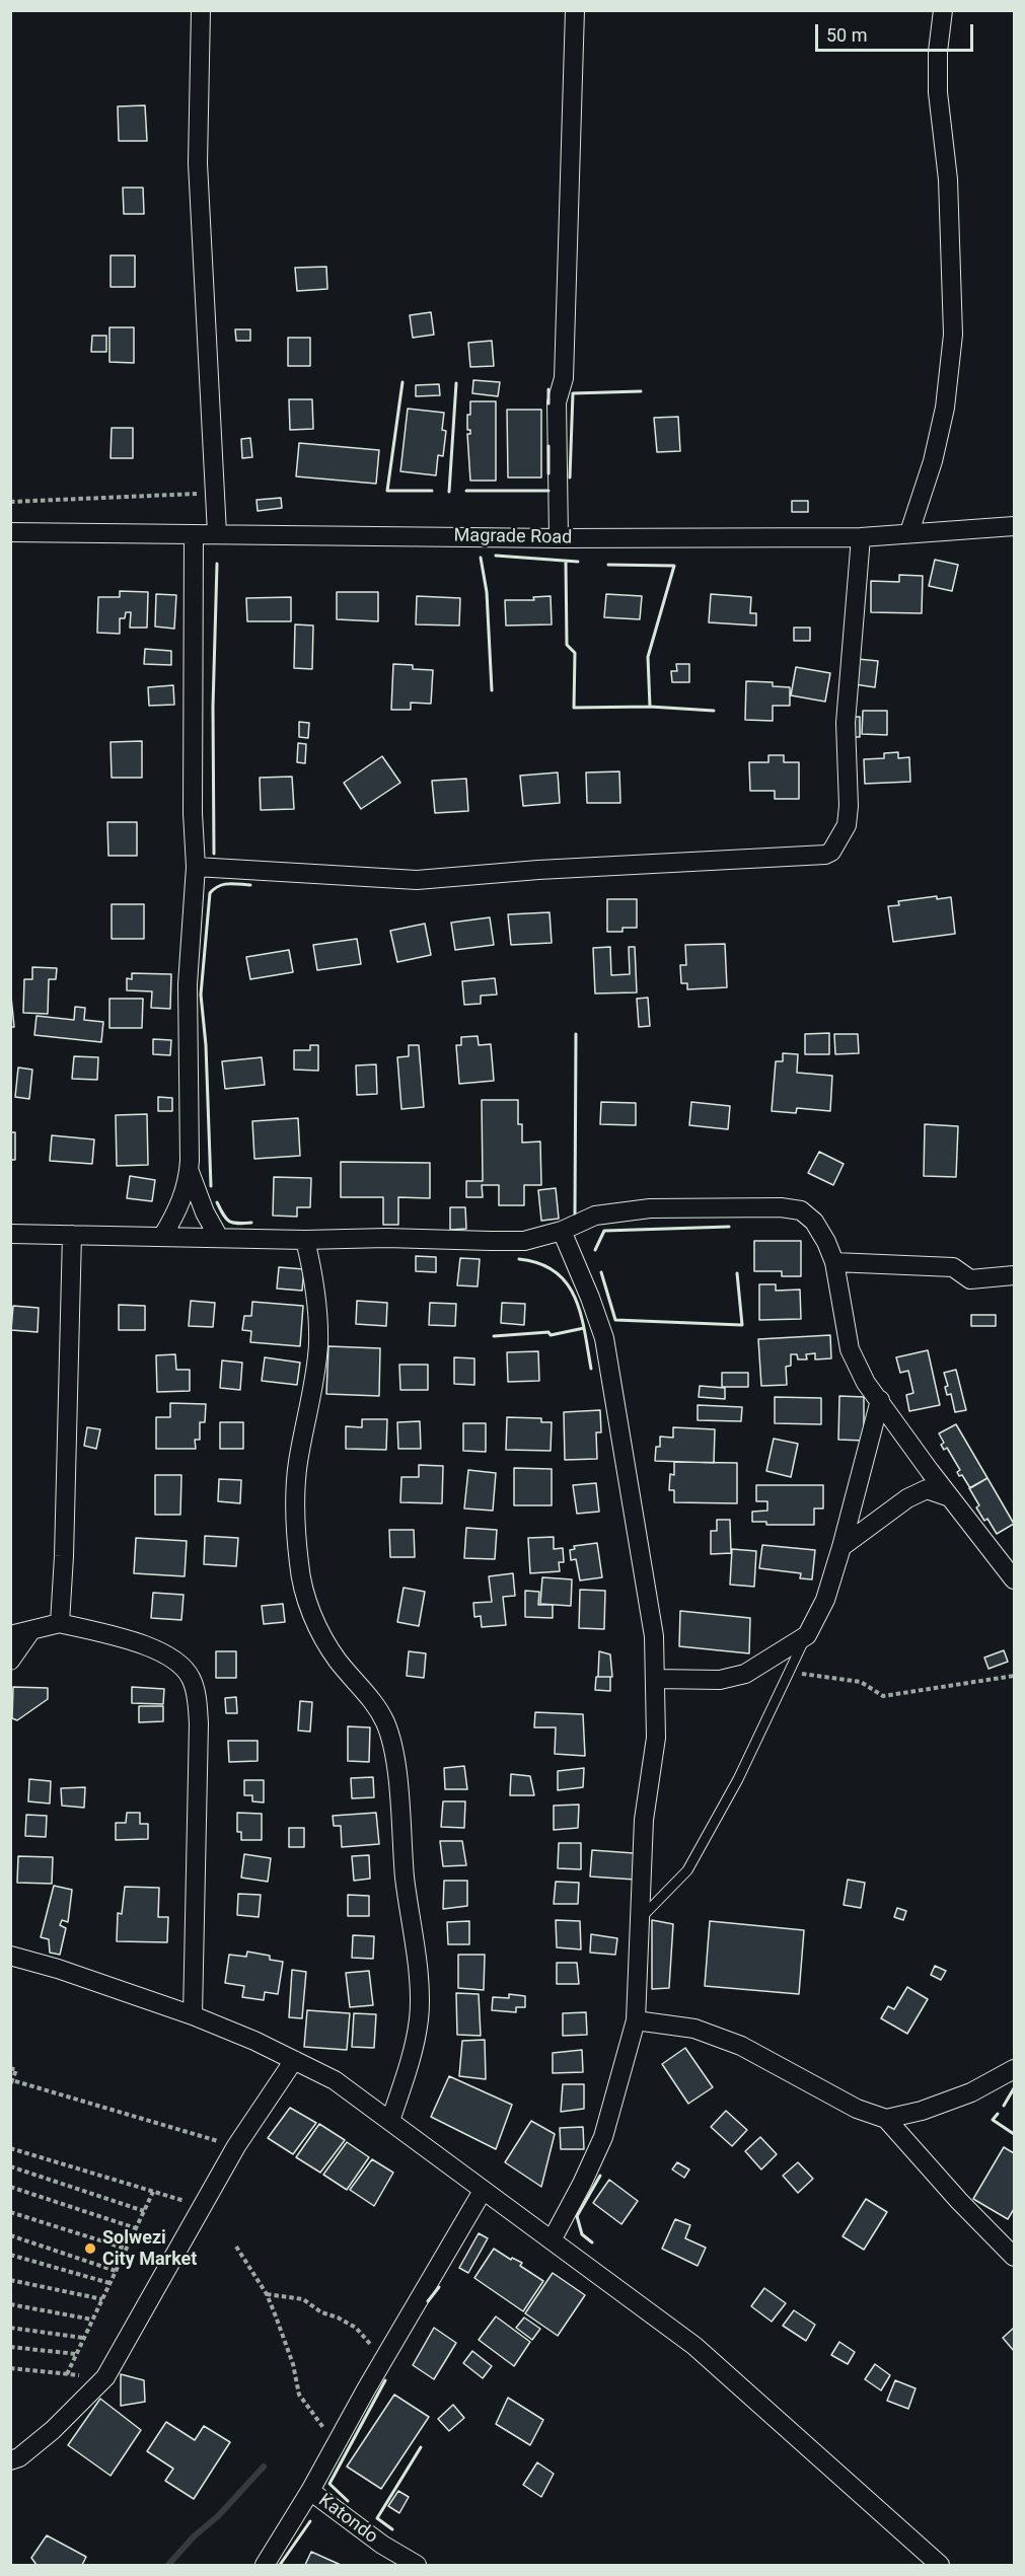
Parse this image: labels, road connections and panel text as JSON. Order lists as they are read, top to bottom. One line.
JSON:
{"streets":{"street":["Magrade Road","Katondo"]},"places":["Solwezi City Market"],"scale_bar":"50 m"}
